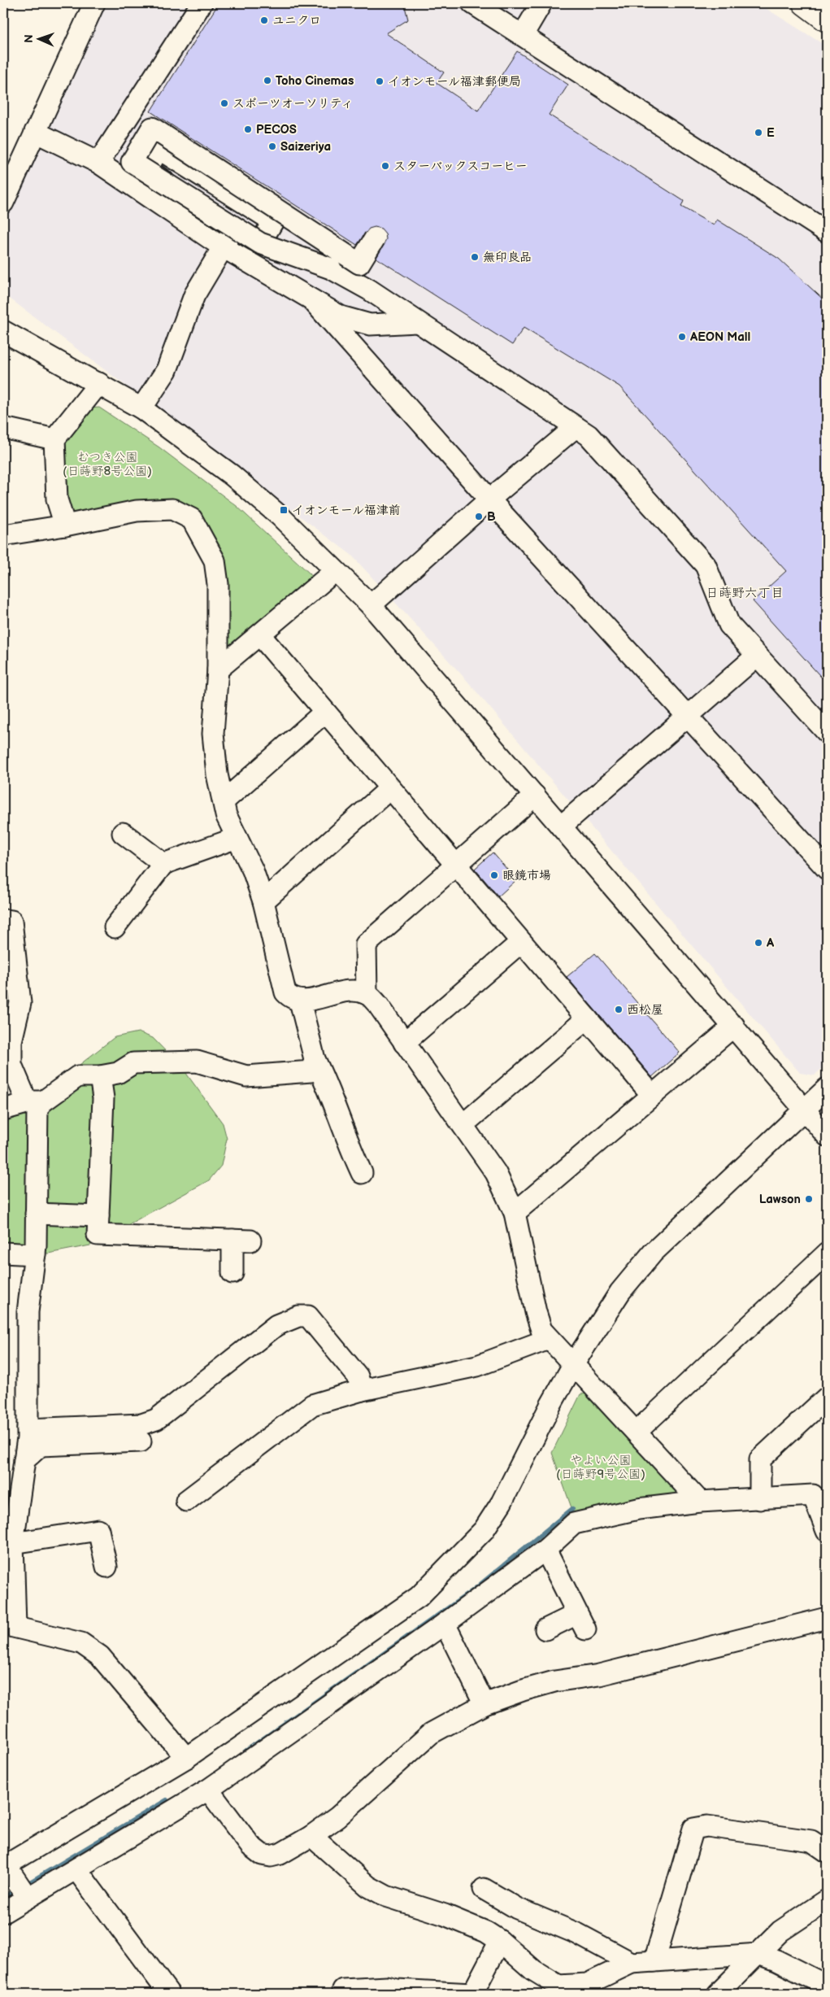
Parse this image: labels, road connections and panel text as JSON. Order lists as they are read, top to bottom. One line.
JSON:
{"districts":["日蒔野六丁目"],"parks":["むつき公園 (日蒔野8号公園)","やよい公園 (日蒔野9号公園)"],"places":{"other":["ユニクロ","Toho Cinemas","イオンモール福津郵便局","スポーツオーソリティ","PECOS","E","Saizeriya","スターバックスコーヒー","無印良品","AEON Mall","B","眼鏡市場","A","西松屋","Lawson"],"transit":["イオンモール福津前"]},"north":"left"}
